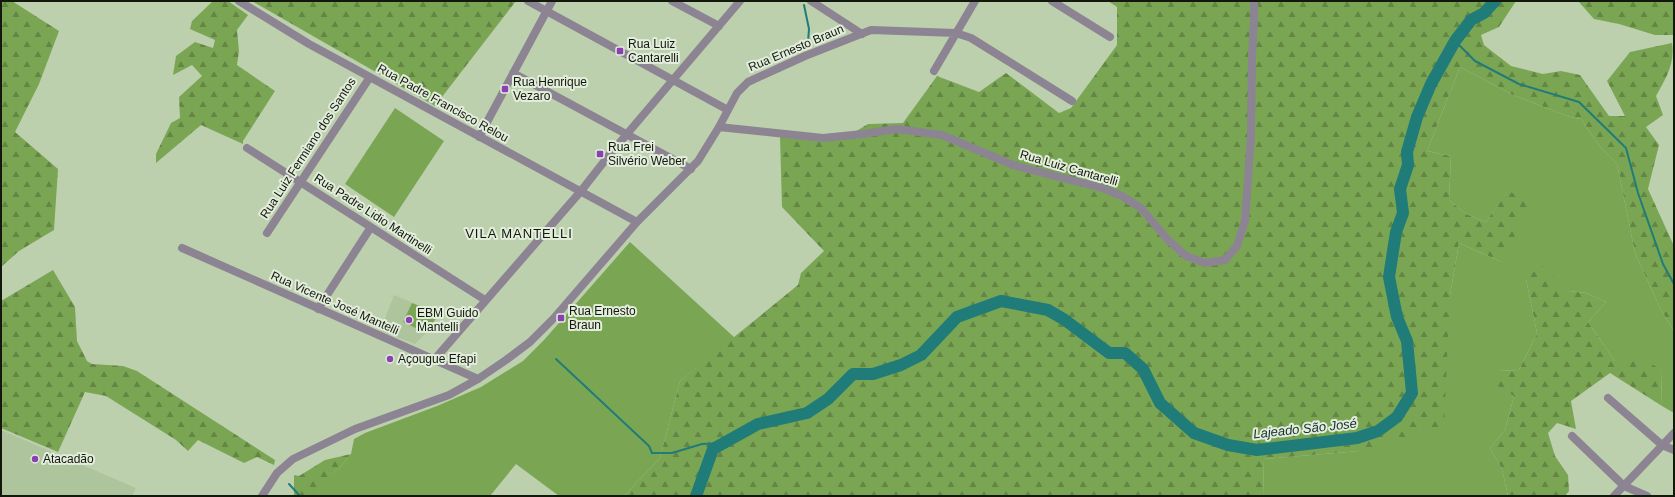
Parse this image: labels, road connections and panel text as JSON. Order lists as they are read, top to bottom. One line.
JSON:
{"streets":{"street":["Rua Ernesto Braun","Rua Padre Francisco Relou","Rua Luiz Fermiano dos Santos","Rua Luiz Cantarelli","Rua Padre Lidio Martinelli","Rua Vicente José Mantelli"]},"crossings":[["Rua Ernesto Braun","Rua Padre Francisco Relou"],["Rua Ernesto Braun","Rua Luiz Cantarelli"],["Rua Ernesto Braun","Rua Vicente José Mantelli"],["Rua Padre Francisco Relou","Rua Luiz Fermiano dos Santos"],["Rua Luiz Fermiano dos Santos","Rua Padre Lidio Martinelli"]],"districts":["VILA MANTELLI"],"water":["Lajeado São José"],"places":{"transit":["Rua Luiz Cantarelli","Rua Henrique Vezaro","Rua Frei Silvério Weber","Rua Ernesto Braun"],"other":["EBM Guido Mantelli","Açougue Efapi","Atacadão"]}}
